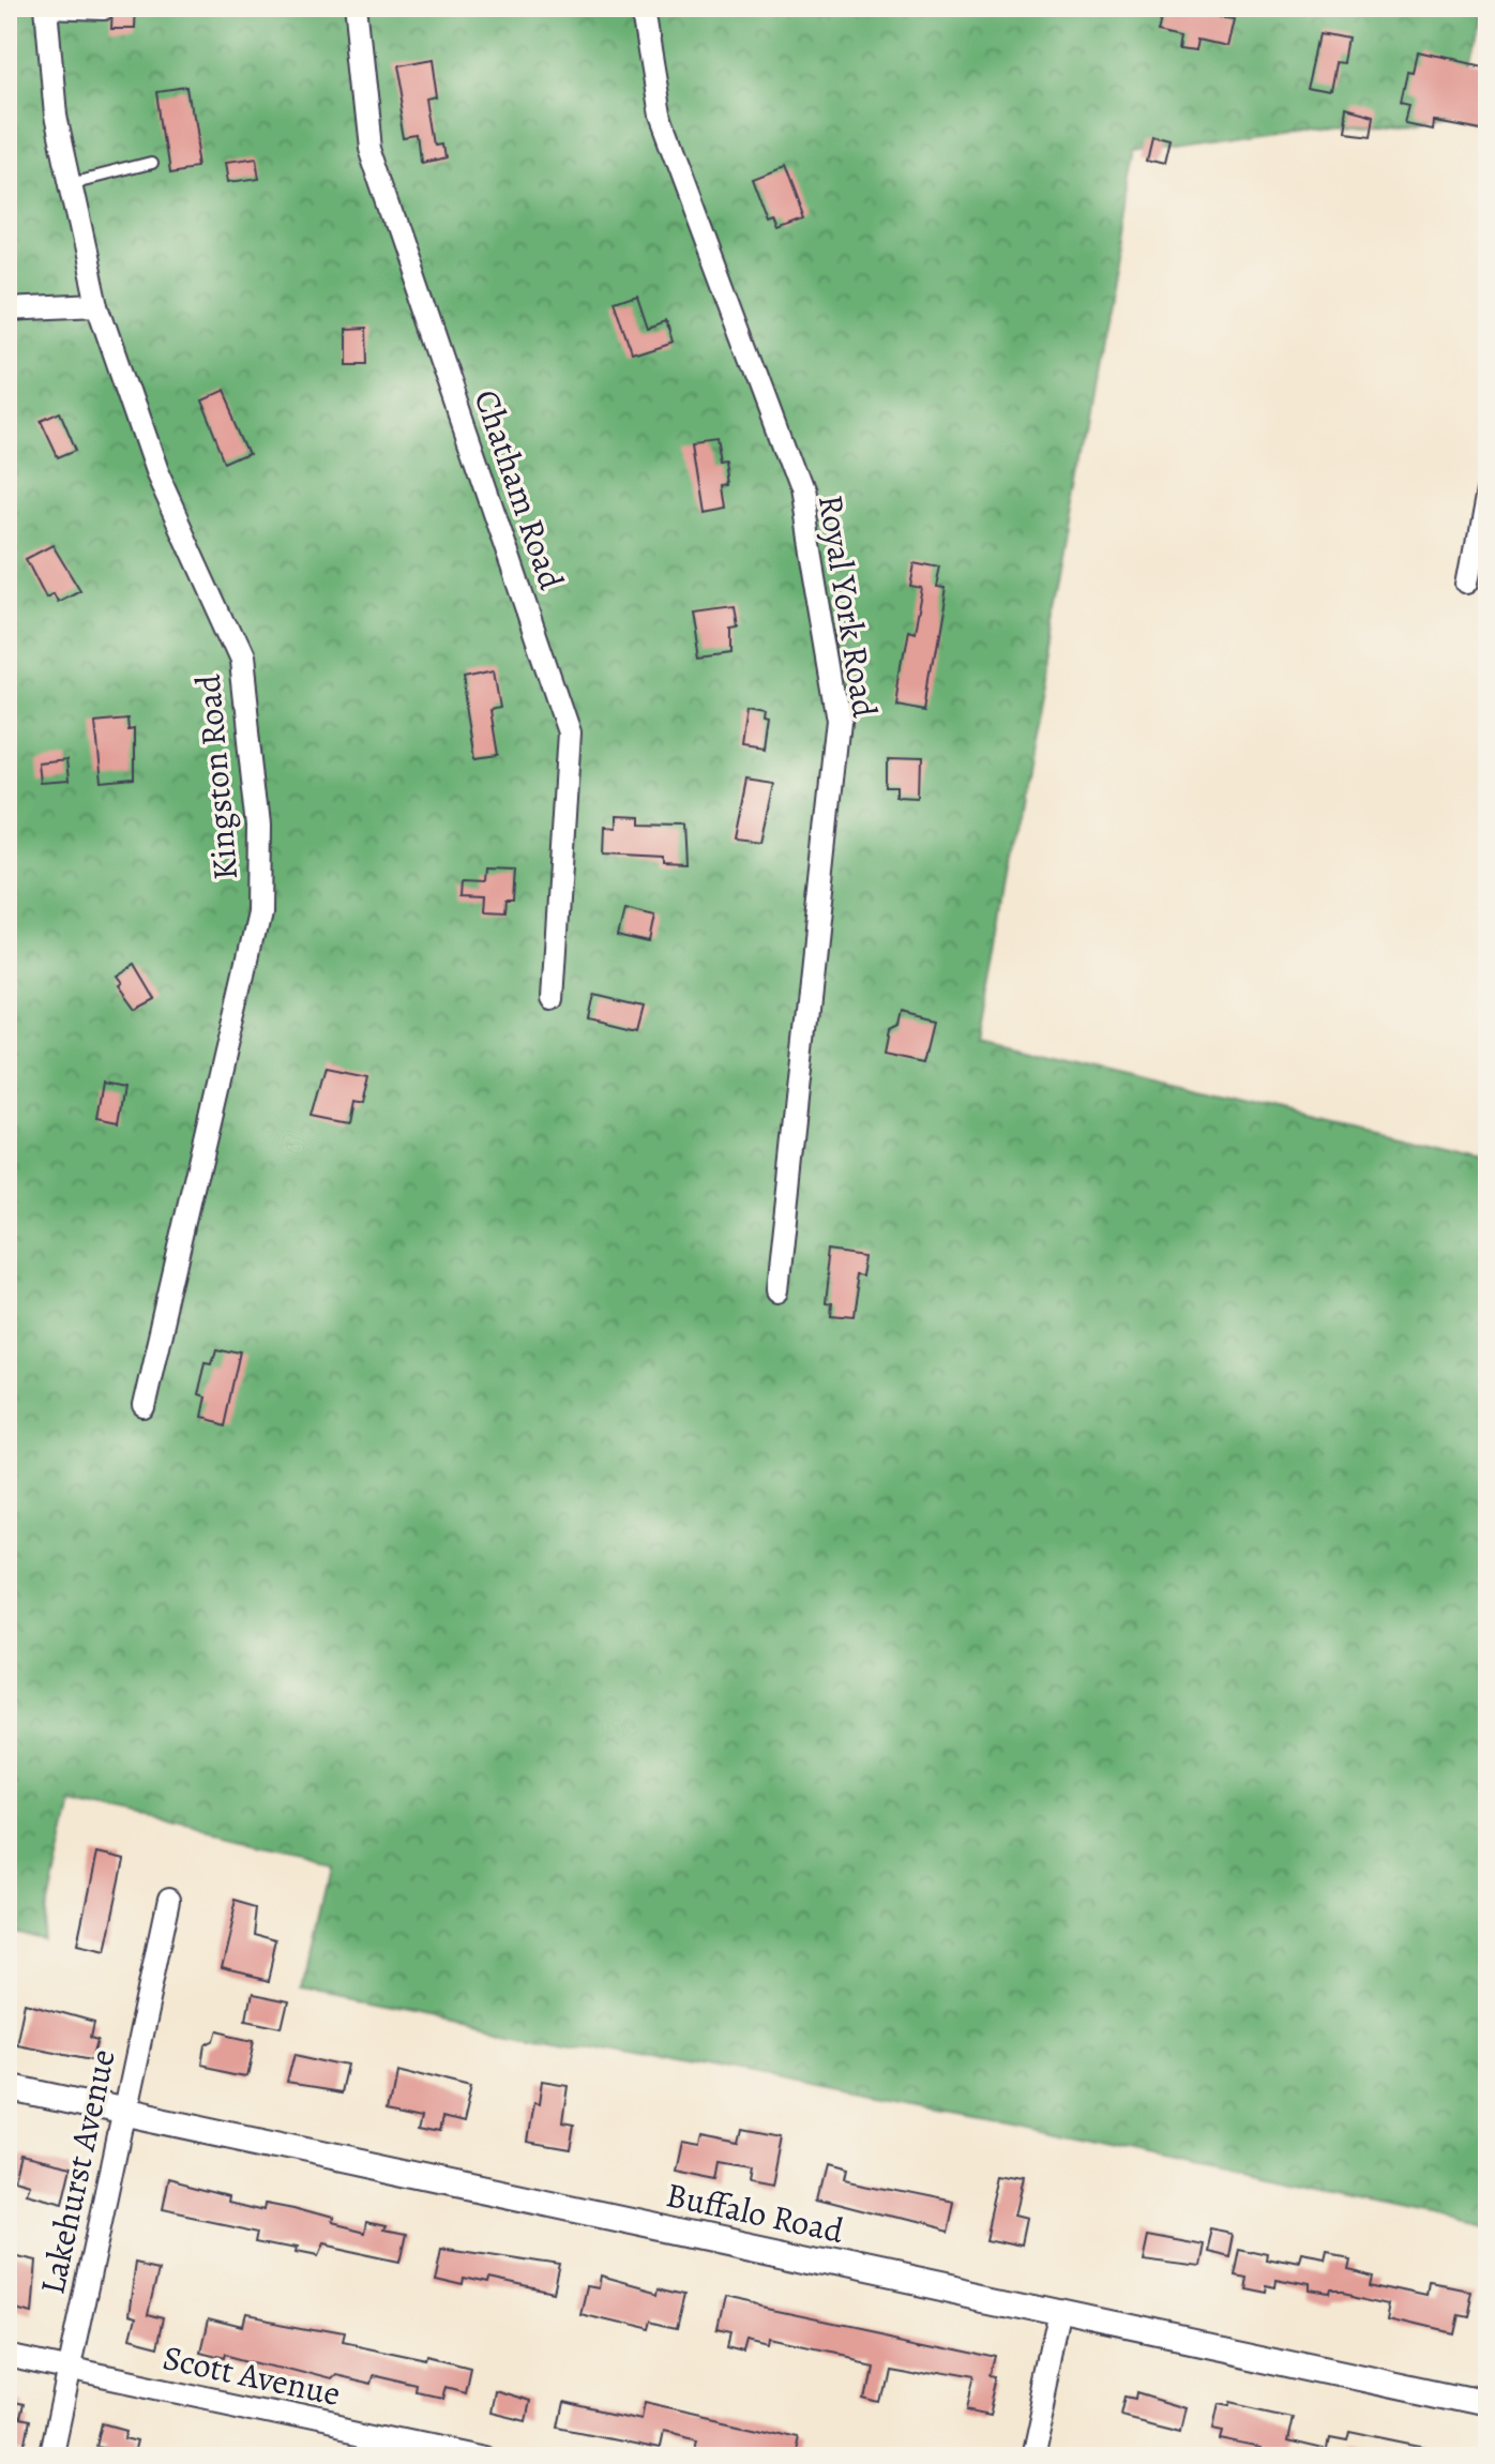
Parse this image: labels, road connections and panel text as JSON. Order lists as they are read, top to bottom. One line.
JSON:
{"streets":{"street":["Chatham Road","Royal York Road","Kingston Road","Lakehurst Avenue","Buffalo Road","Scott Avenue"]},"crossings":[["Lakehurst Avenue","Buffalo Road"],["Lakehurst Avenue","Scott Avenue"]]}
